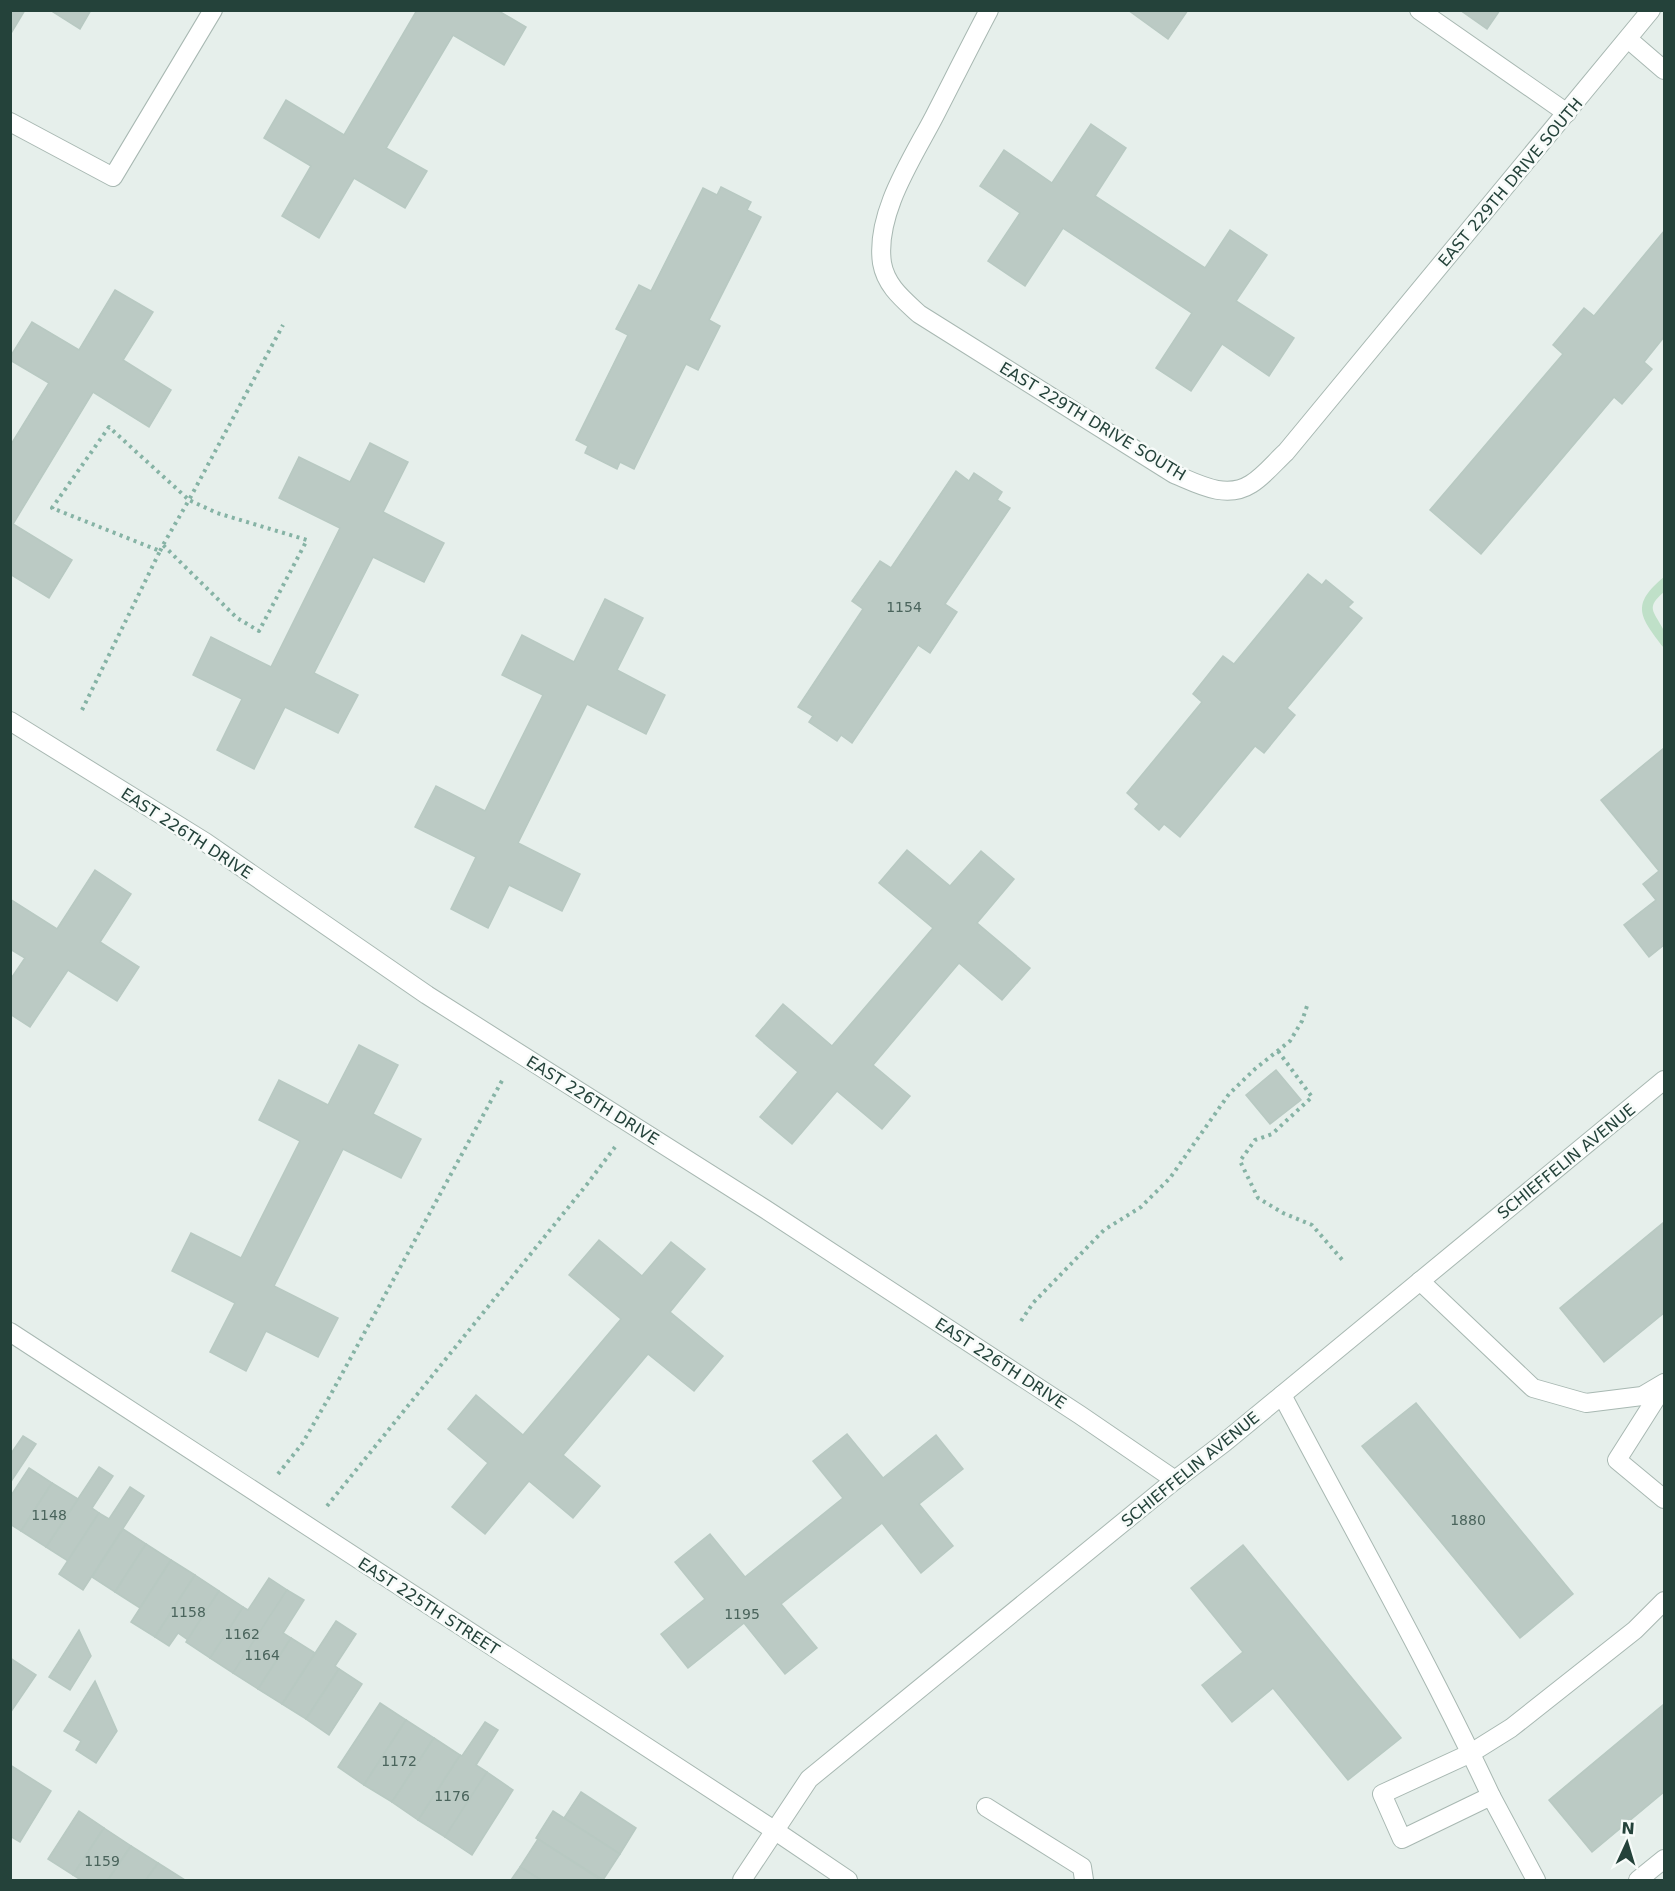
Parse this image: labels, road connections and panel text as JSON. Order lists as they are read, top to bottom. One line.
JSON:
{"streets":{"street":["EAST 229TH DRIVE SOUTH","EAST 226TH DRIVE","SCHIEFFELIN AVENUE","EAST 225TH STREET"]},"crossings":[["EAST 226TH DRIVE","SCHIEFFELIN AVENUE"],["SCHIEFFELIN AVENUE","EAST 225TH STREET"]],"house_numbers":["1154","1148","1880","1158","1195","1162","1164","1172","1176","1159"],"north":"top"}
